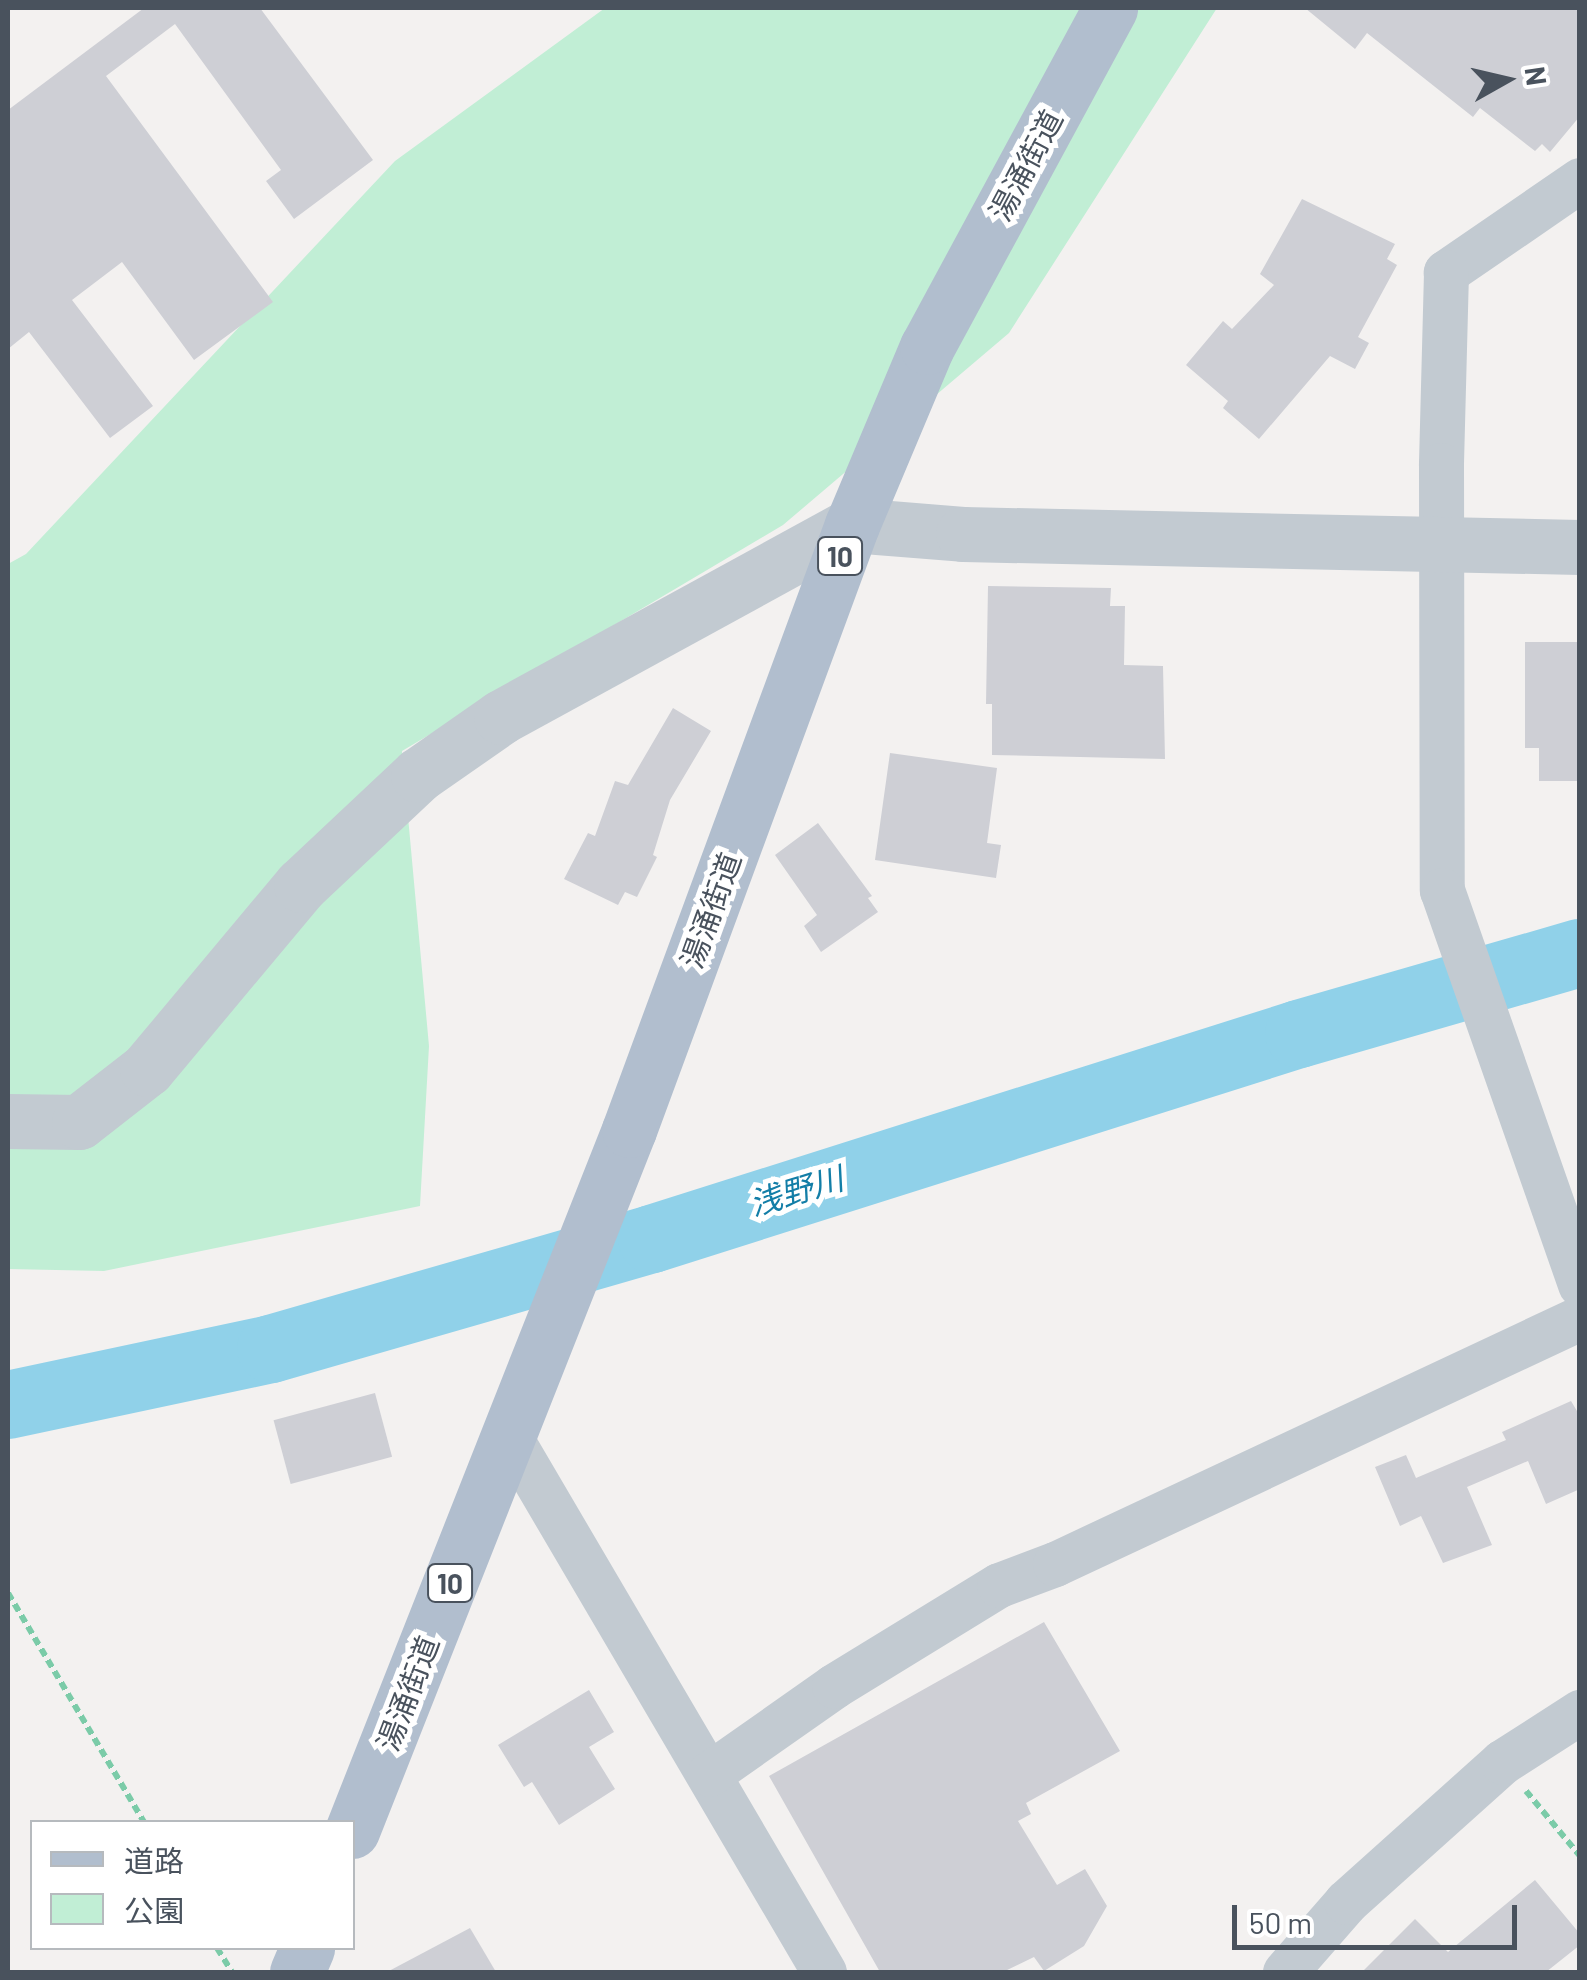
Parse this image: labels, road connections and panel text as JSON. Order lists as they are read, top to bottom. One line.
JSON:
{"streets":{"main road":["湯涌街道","10"]},"water":["浅野川"],"legend":["道路","公園"],"scale_bar":"50 m","north":"right"}
